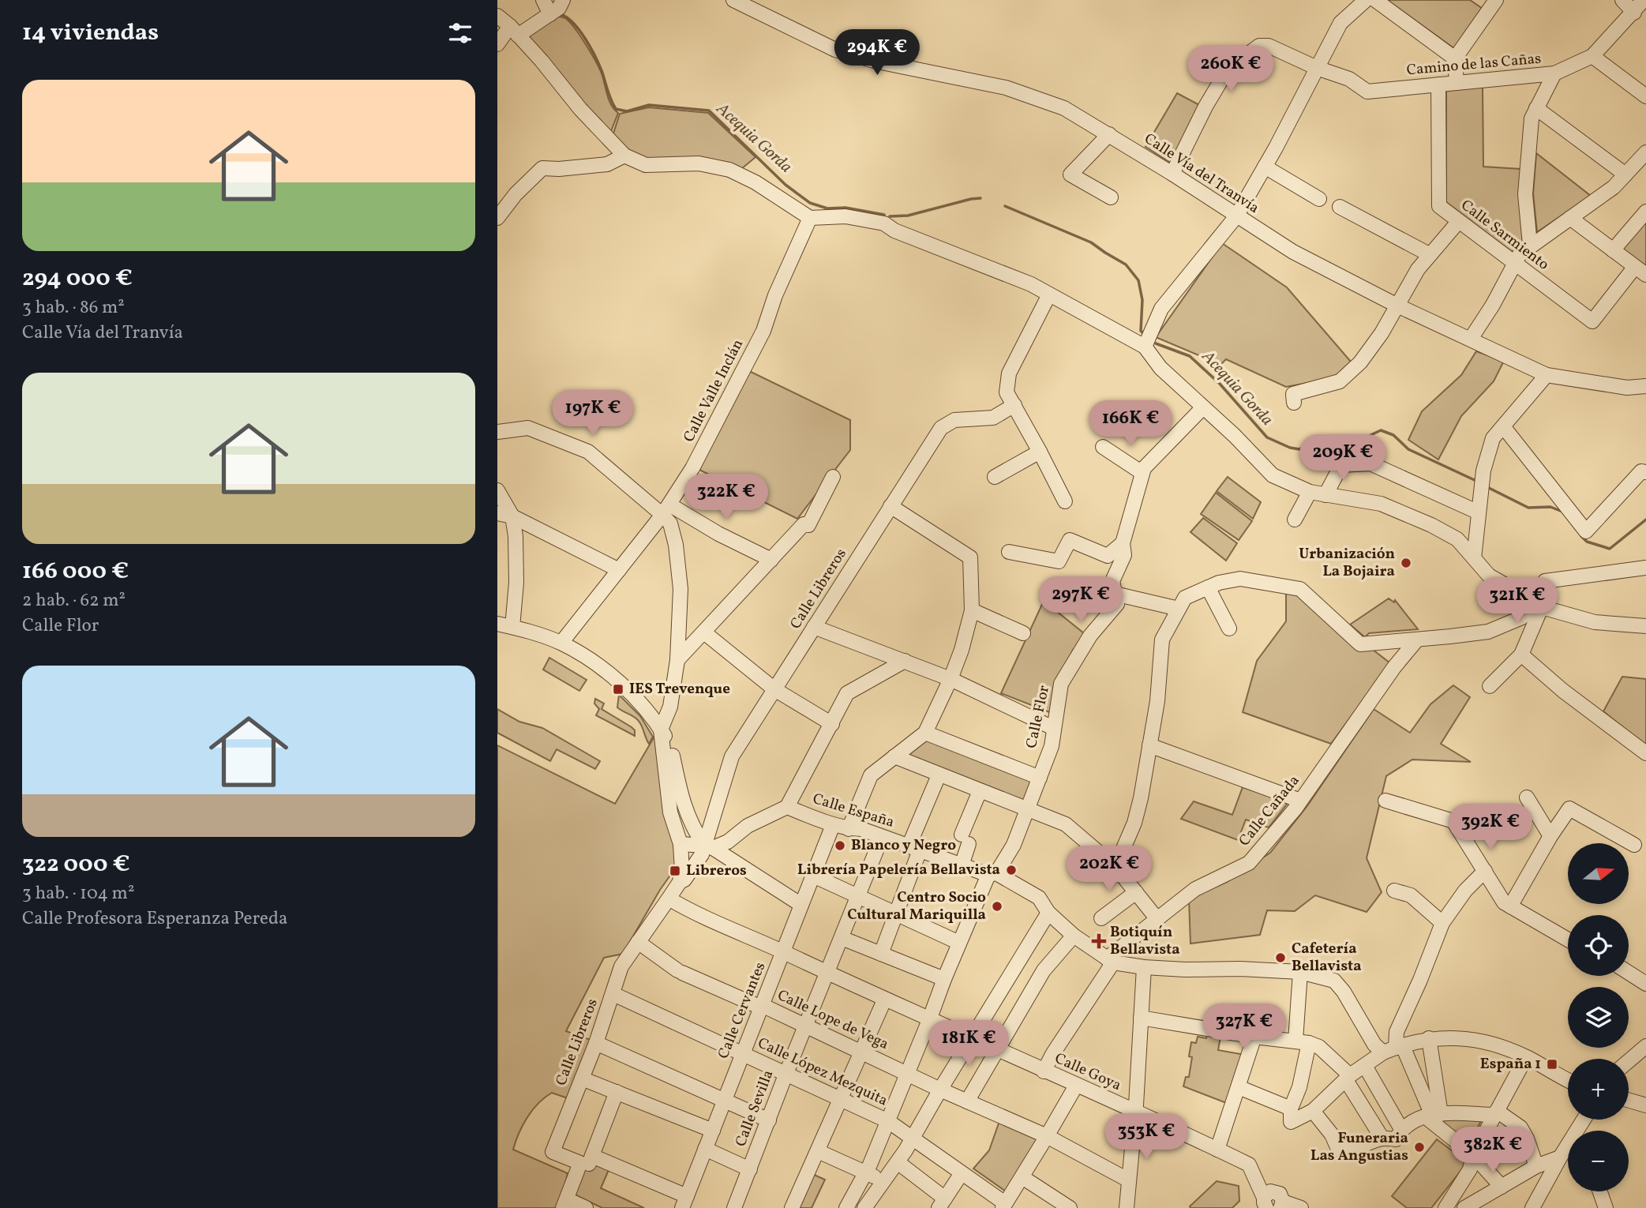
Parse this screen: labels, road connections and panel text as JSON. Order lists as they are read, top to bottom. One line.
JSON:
{"streets":{"street":["Camino de las Cañas","Calle Vía del Tranvía","Calle Sarmiento","Calle Valle Inclán","Calle Libreros","Calle Flor","Calle España","Calle Cañada","Calle Cervantes","Calle Lope de Vega","Calle López Mezquita","Calle Goya","Calle Sevilla"]},"crossings":[["Camino de las Cañas","Calle Vía del Tranvía"],["Camino de las Cañas","Calle Sarmiento"],["Calle Libreros","Calle Lope de Vega"],["Calle Libreros","Calle López Mezquita"],["Calle Libreros","Calle Goya"],["Calle Flor","Calle España"],["Calle Flor","Calle Lope de Vega"],["Calle Flor","Calle López Mezquita"],["Calle Flor","Calle Goya"],["Calle España","Calle Cañada"],["Calle España","Calle Cervantes"],["Calle España","Calle Sevilla"],["Calle Cañada","Calle Goya"],["Calle Cervantes","Calle Lope de Vega"],["Calle Cervantes","Calle López Mezquita"],["Calle Cervantes","Calle Goya"],["Calle Lope de Vega","Calle Sevilla"],["Calle López Mezquita","Calle Sevilla"],["Calle Goya","Calle Sevilla"]],"water":["Acequia Gorda"],"places":{"other":["Urbanización La Bojaira","Blanco y Negro","Librería Papelería Bellavista","Centro Socio Cultural Mariquilla","Cafetería Bellavista","Funeraria Las Angustias"],"transit":["IES Trevenque","Libreros","España 1"],"health":["Botiquín Bellavista"]},"north":"right","page":{"heading":"14 viviendas","price":["294K €","260K €","197K €","166K €","209K €","322K €","297K €","321K €","392K €","202K €","327K €","181K €","353K €","382K €"],"list":[{"name":"294 000 €","note":"3 hab. · 86 m² · Calle Vía del Tranvía"},{"name":"166 000 €","note":"2 hab. · 62 m² · Calle Flor"},{"name":"322 000 €","note":"3 hab. · 104 m² · Calle Profesora Esperanza Pereda"}],"map_buttons":["+","−"]}}
